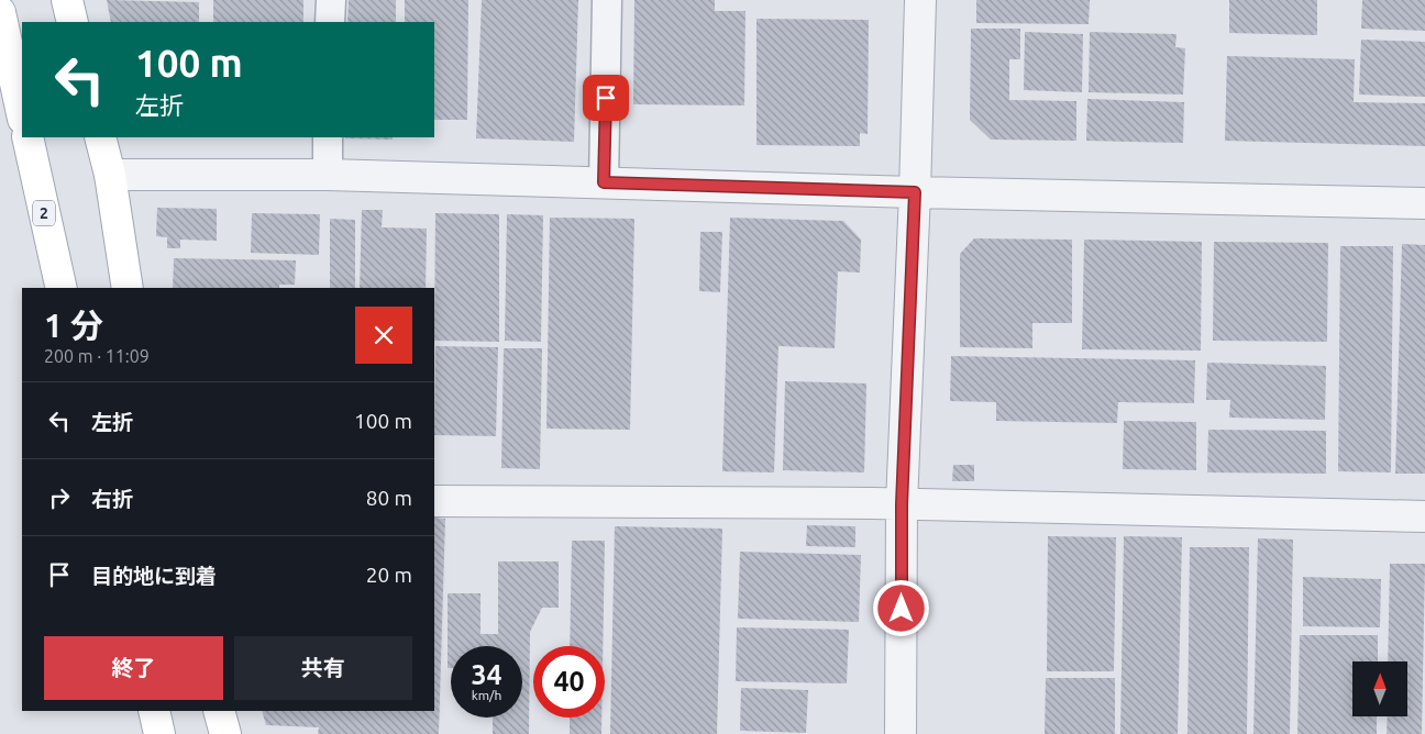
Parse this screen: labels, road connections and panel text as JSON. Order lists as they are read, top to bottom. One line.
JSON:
{"streets":{"main road":["2"]},"north":"top","page":{"turn":["100 m","左折"],"heading":["1 分","200 m · 11:09"],"list":[{"name":"左折","value":"100 m"},{"name":"右折","value":"80 m"},{"name":"目的地に到着","value":"20 m"}],"buttons":["終了","共有"],"speed":"34 km/h","limit":"40"}}
